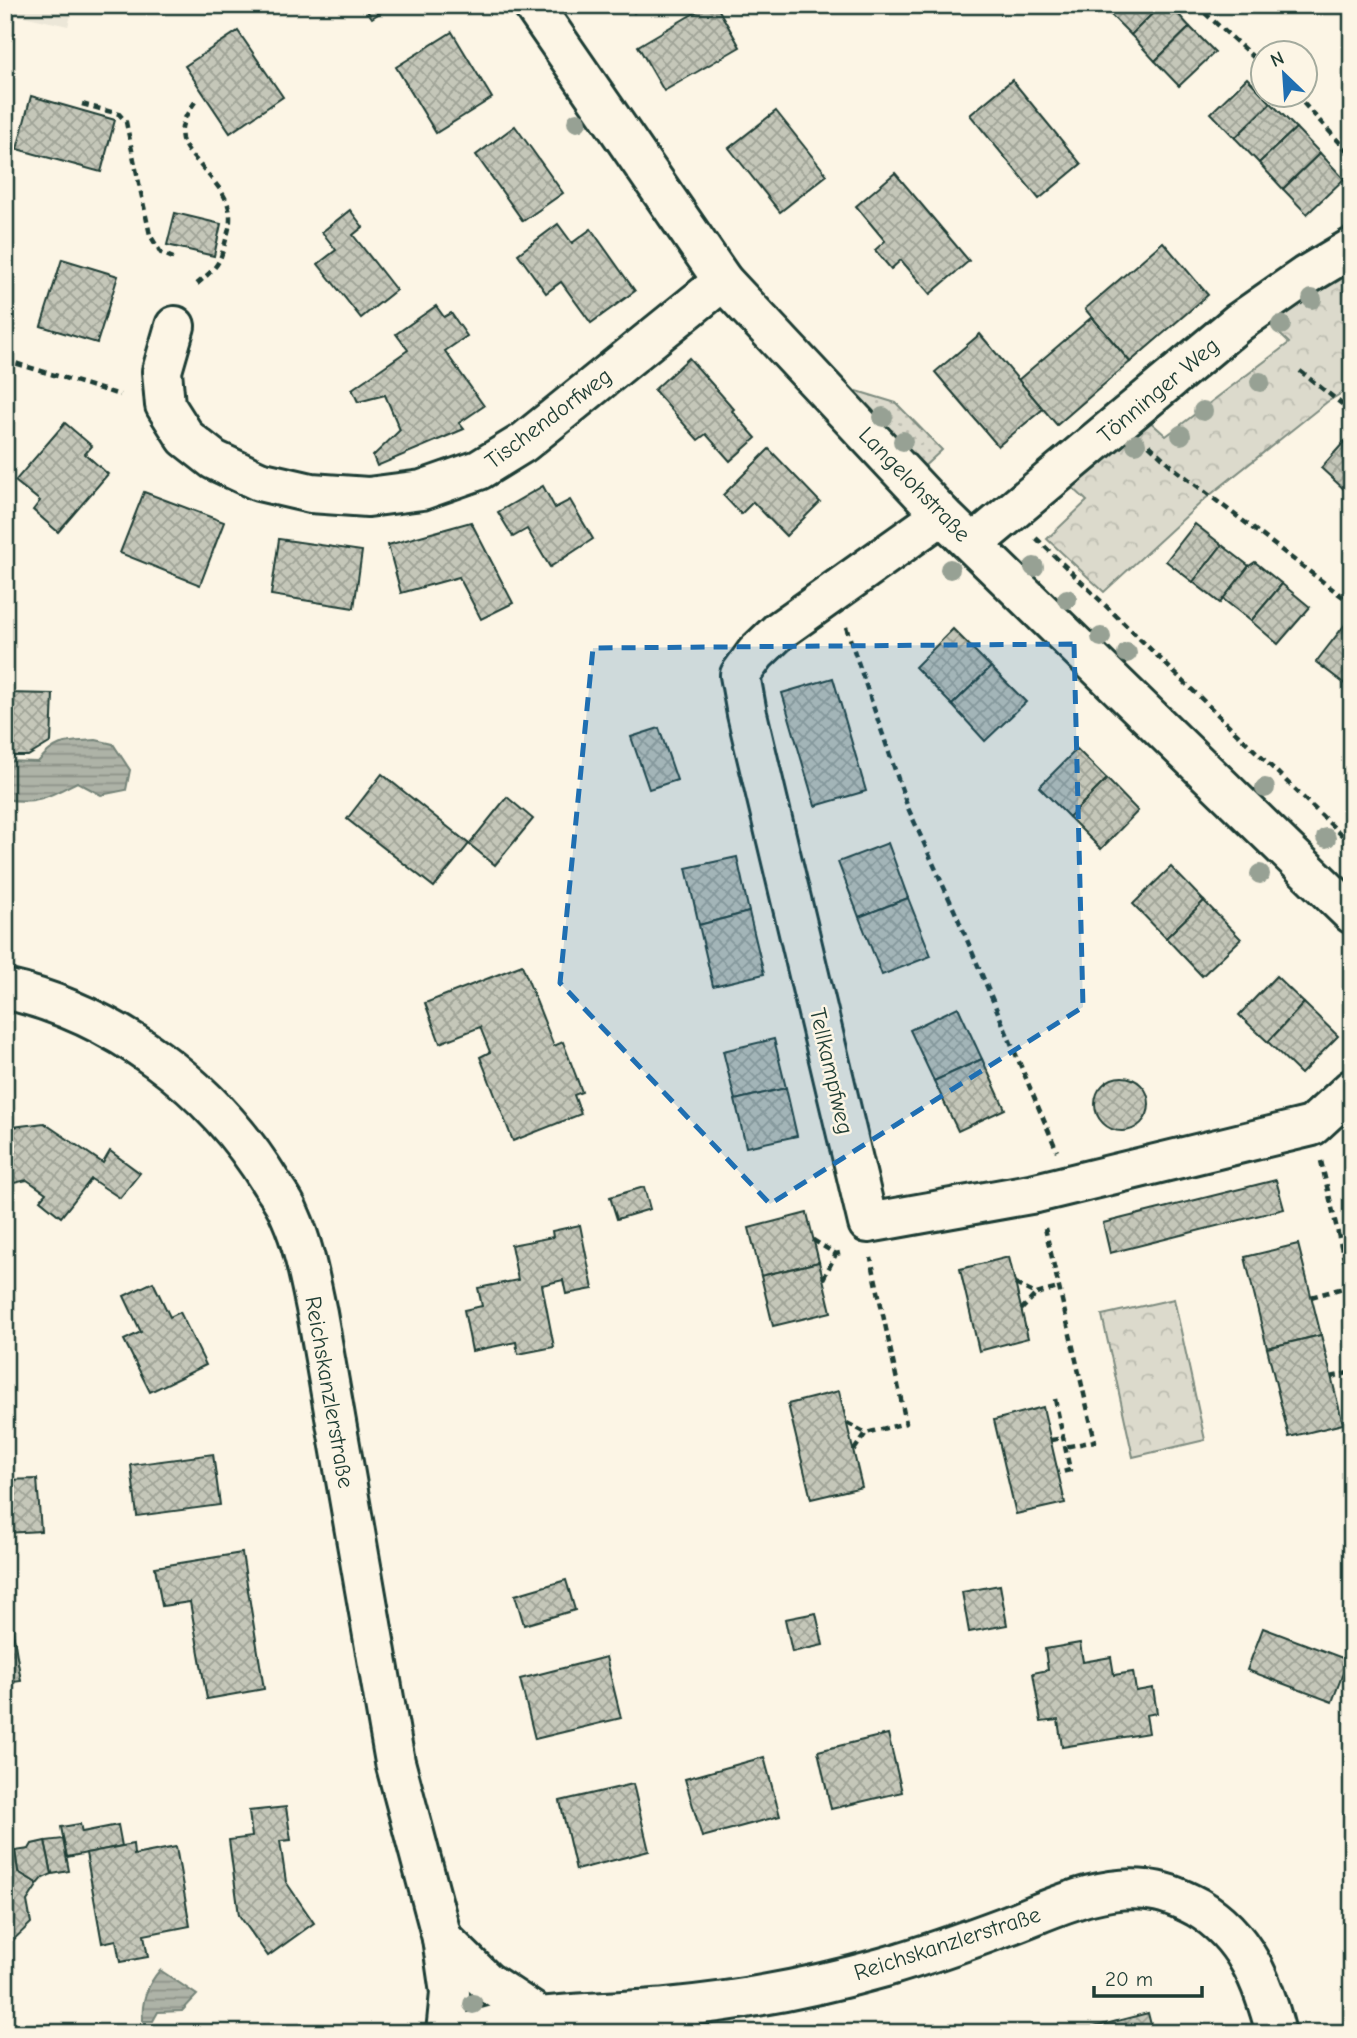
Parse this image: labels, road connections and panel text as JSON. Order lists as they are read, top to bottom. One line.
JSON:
{"streets":{"street":["Tönninger Weg","Tischendorfweg","Langelohstraße","Tellkampfweg","Reichskanzlerstraße"]},"crossings":[["Tönninger Weg","Langelohstraße"],["Tischendorfweg","Langelohstraße"],["Langelohstraße","Tellkampfweg"]],"scale_bar":"20 m","north":"top left"}
